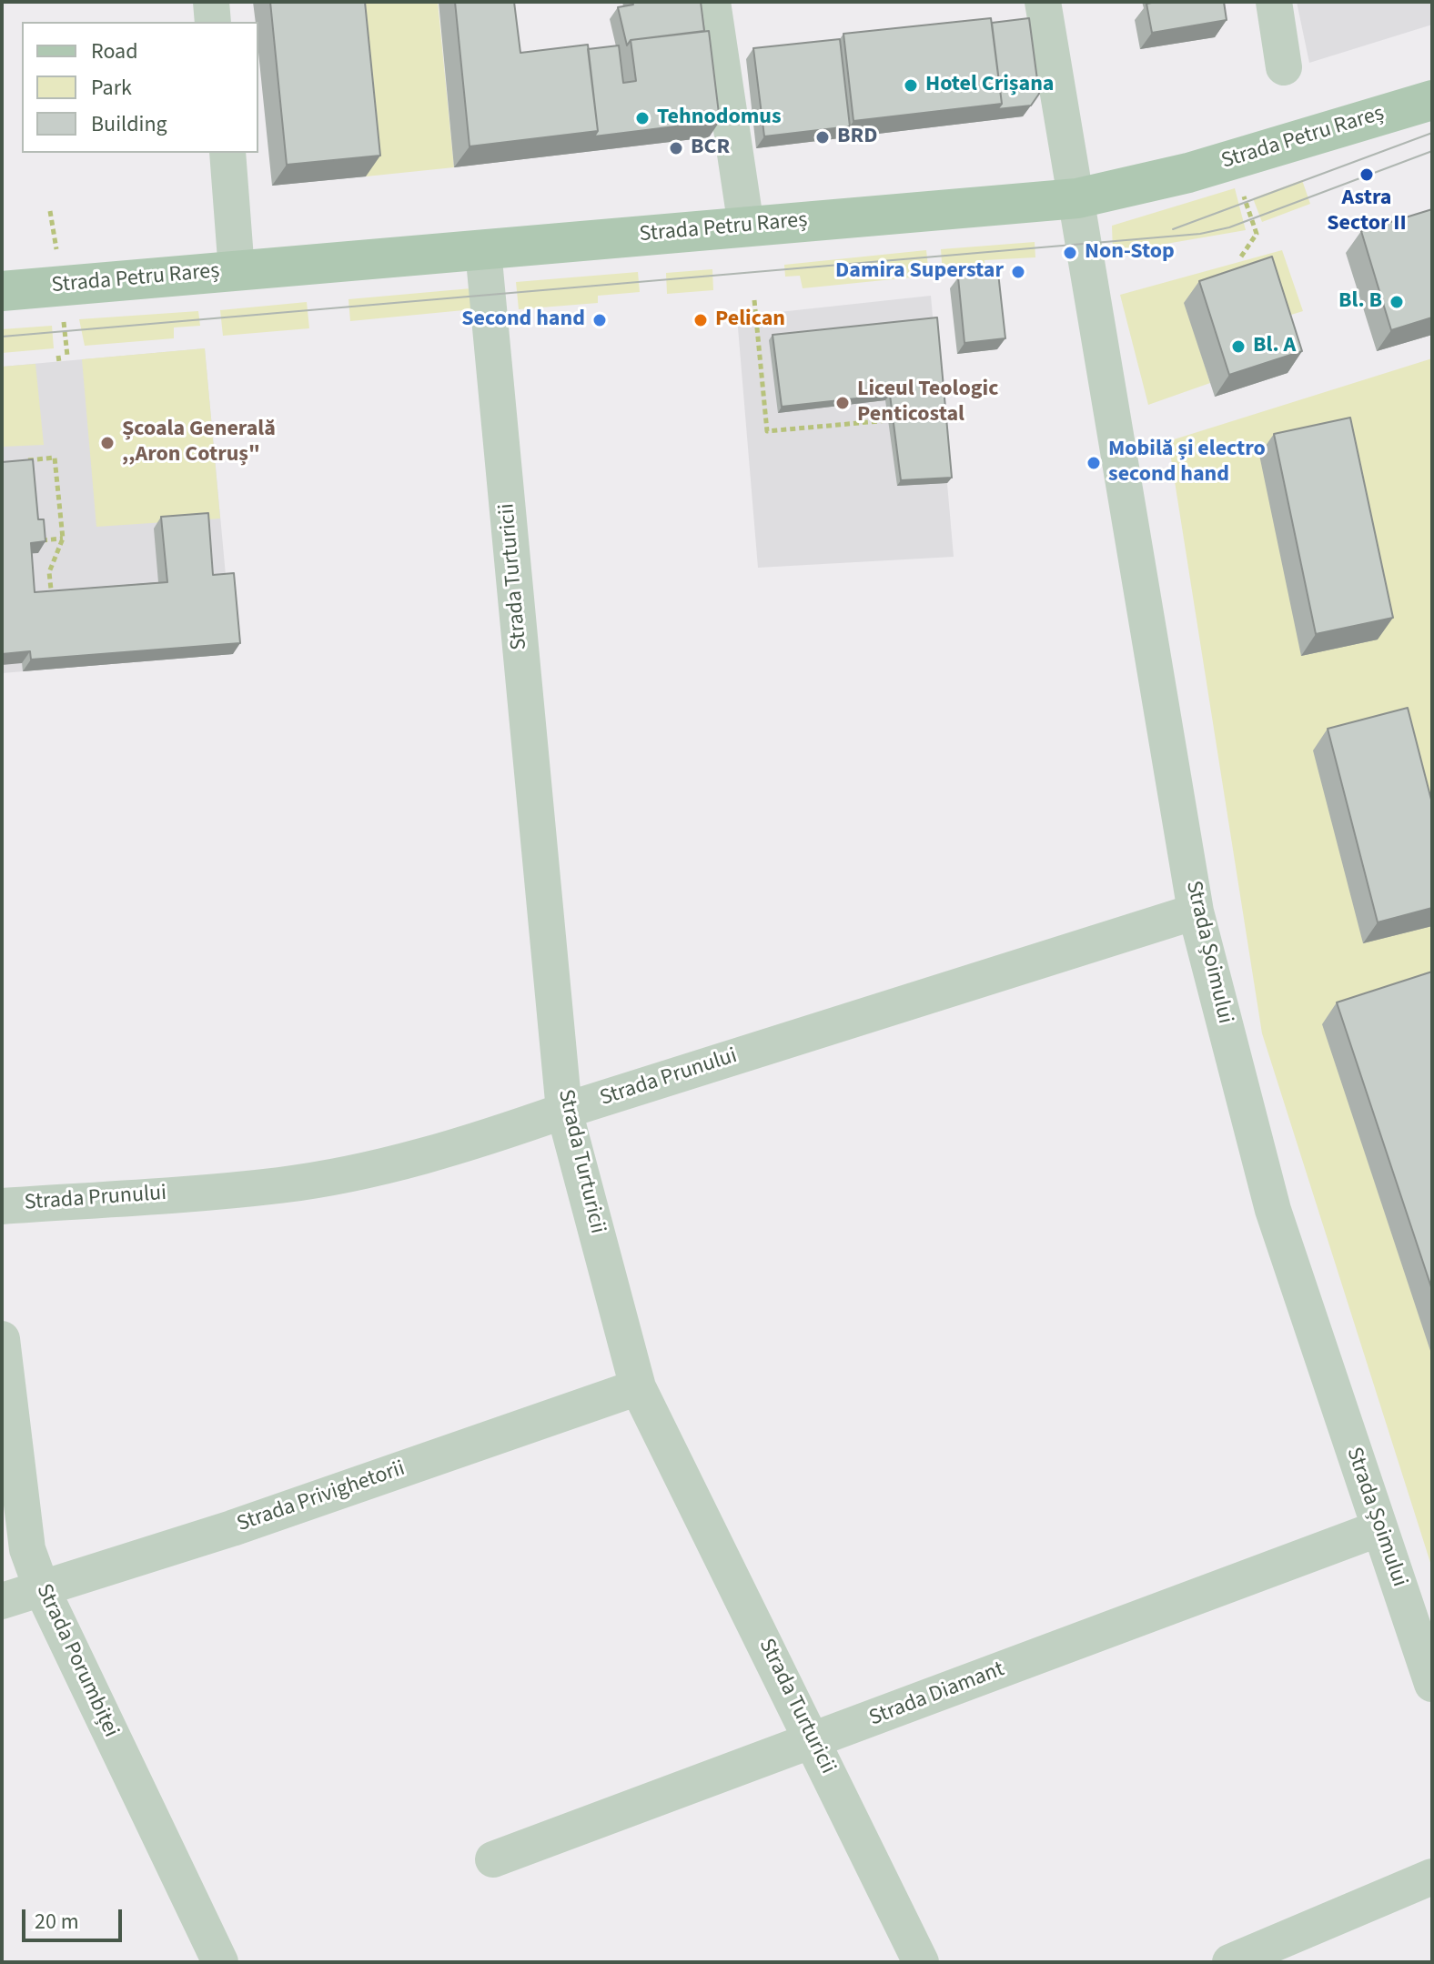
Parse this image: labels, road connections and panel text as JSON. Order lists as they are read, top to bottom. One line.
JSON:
{"streets":{"main road":["Strada Petru Rareș"],"street":["Strada Turturicii","Strada Șoimului","Strada Prunului","Strada Privighetorii","Strada Porumbiței","Strada Diamant"]},"crossings":[["Strada Petru Rareș","Strada Turturicii"],["Strada Petru Rareș","Strada Șoimului"],["Strada Turturicii","Strada Prunului"],["Strada Turturicii","Strada Privighetorii"],["Strada Turturicii","Strada Diamant"],["Strada Șoimului","Strada Prunului"],["Strada Șoimului","Strada Diamant"],["Strada Privighetorii","Strada Porumbiței"]],"places":["Hotel Crișana","Tehnodomus","BRD","BCR","Astra Sector II","Non-Stop","Damira Superstar","Bl. B","Second hand","Pelican","Bl. A","Liceul Teologic Penticostal","Școala Generală ,,Aron Cotruș\"","Mobilă și electro second hand"],"legend":["Road","Park","Building"],"scale_bar":"20 m"}
